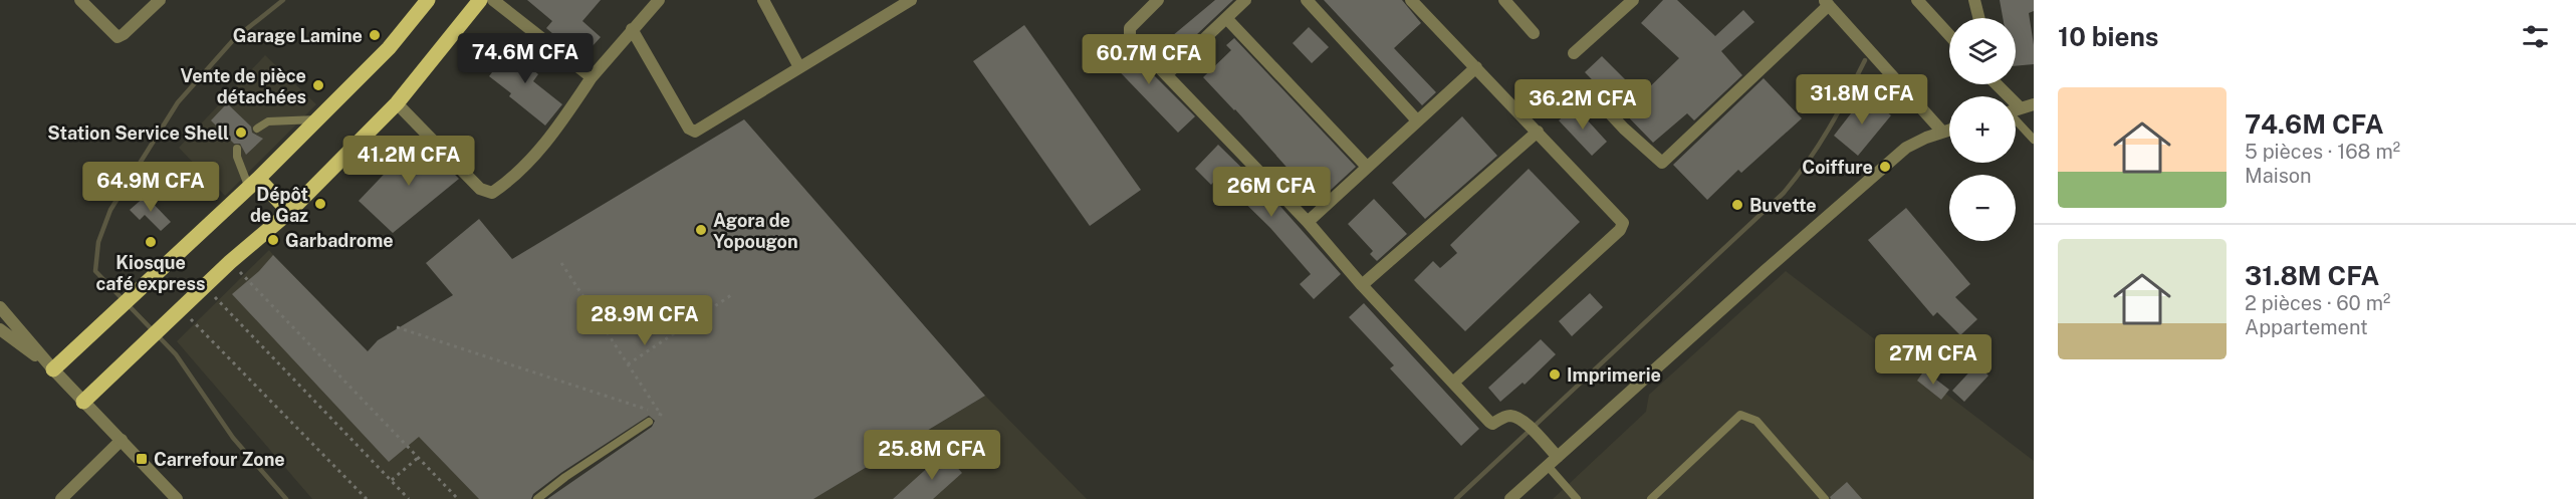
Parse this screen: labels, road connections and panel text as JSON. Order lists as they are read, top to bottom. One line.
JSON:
{"places":{"other":["Garage Lamine","Vente de pièce détachées","Station Service Shell","Coiffure","Dépôt de Gaz","Buvette","Agora de Yopougon","Garbadrome","Kiosque café express","Imprimerie"],"transit":["Carrefour Zone"]},"page":{"heading":"10 biens","map_buttons":["+","−"],"price":["74.6M CFA","60.7M CFA","31.8M CFA","36.2M CFA","41.2M CFA","64.9M CFA","26M CFA","28.9M CFA","27M CFA","25.8M CFA"],"list":[{"name":"74.6M CFA","note":"5 pièces · 168 m² · Maison"},{"name":"31.8M CFA","note":"2 pièces · 60 m² · Appartement"}]}}
